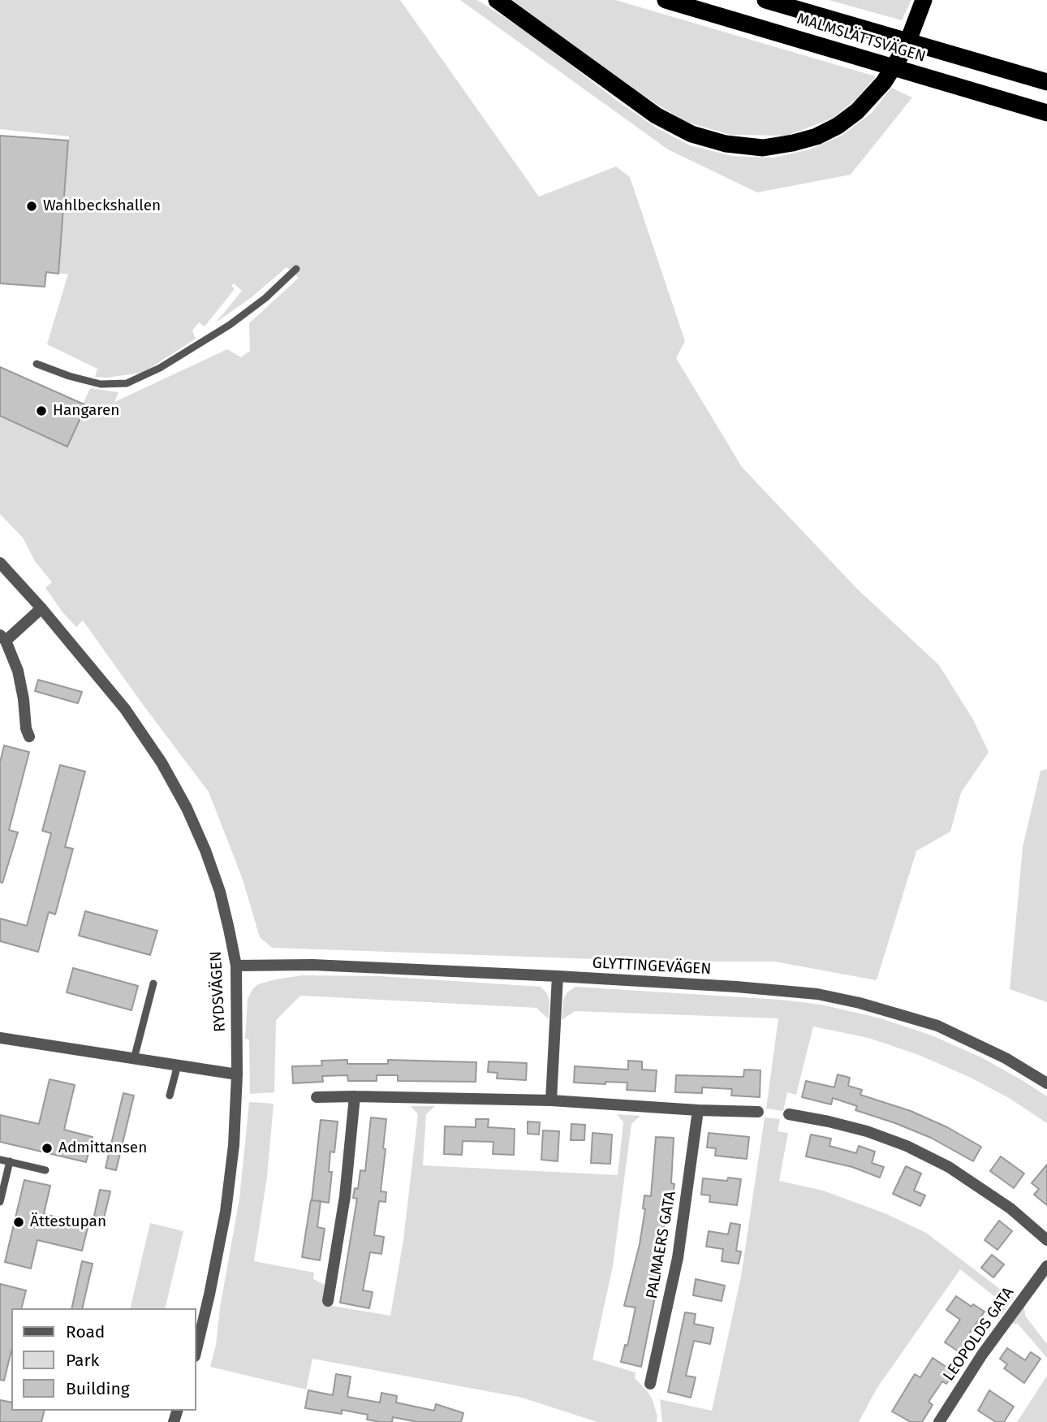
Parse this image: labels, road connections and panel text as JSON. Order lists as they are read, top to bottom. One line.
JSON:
{"streets":{"highway":["MALMSLÄTTSVÄGEN"],"street":["GLYTTINGEVÄGEN","RYDSVÄGEN","PALMAERS GATA","LEOPOLDS GATA"]},"crossings":[["GLYTTINGEVÄGEN","RYDSVÄGEN"]],"places":["Wahlbeckshallen","Hangaren","Admittansen","Ättestupan"],"legend":["Road","Park","Building"]}
